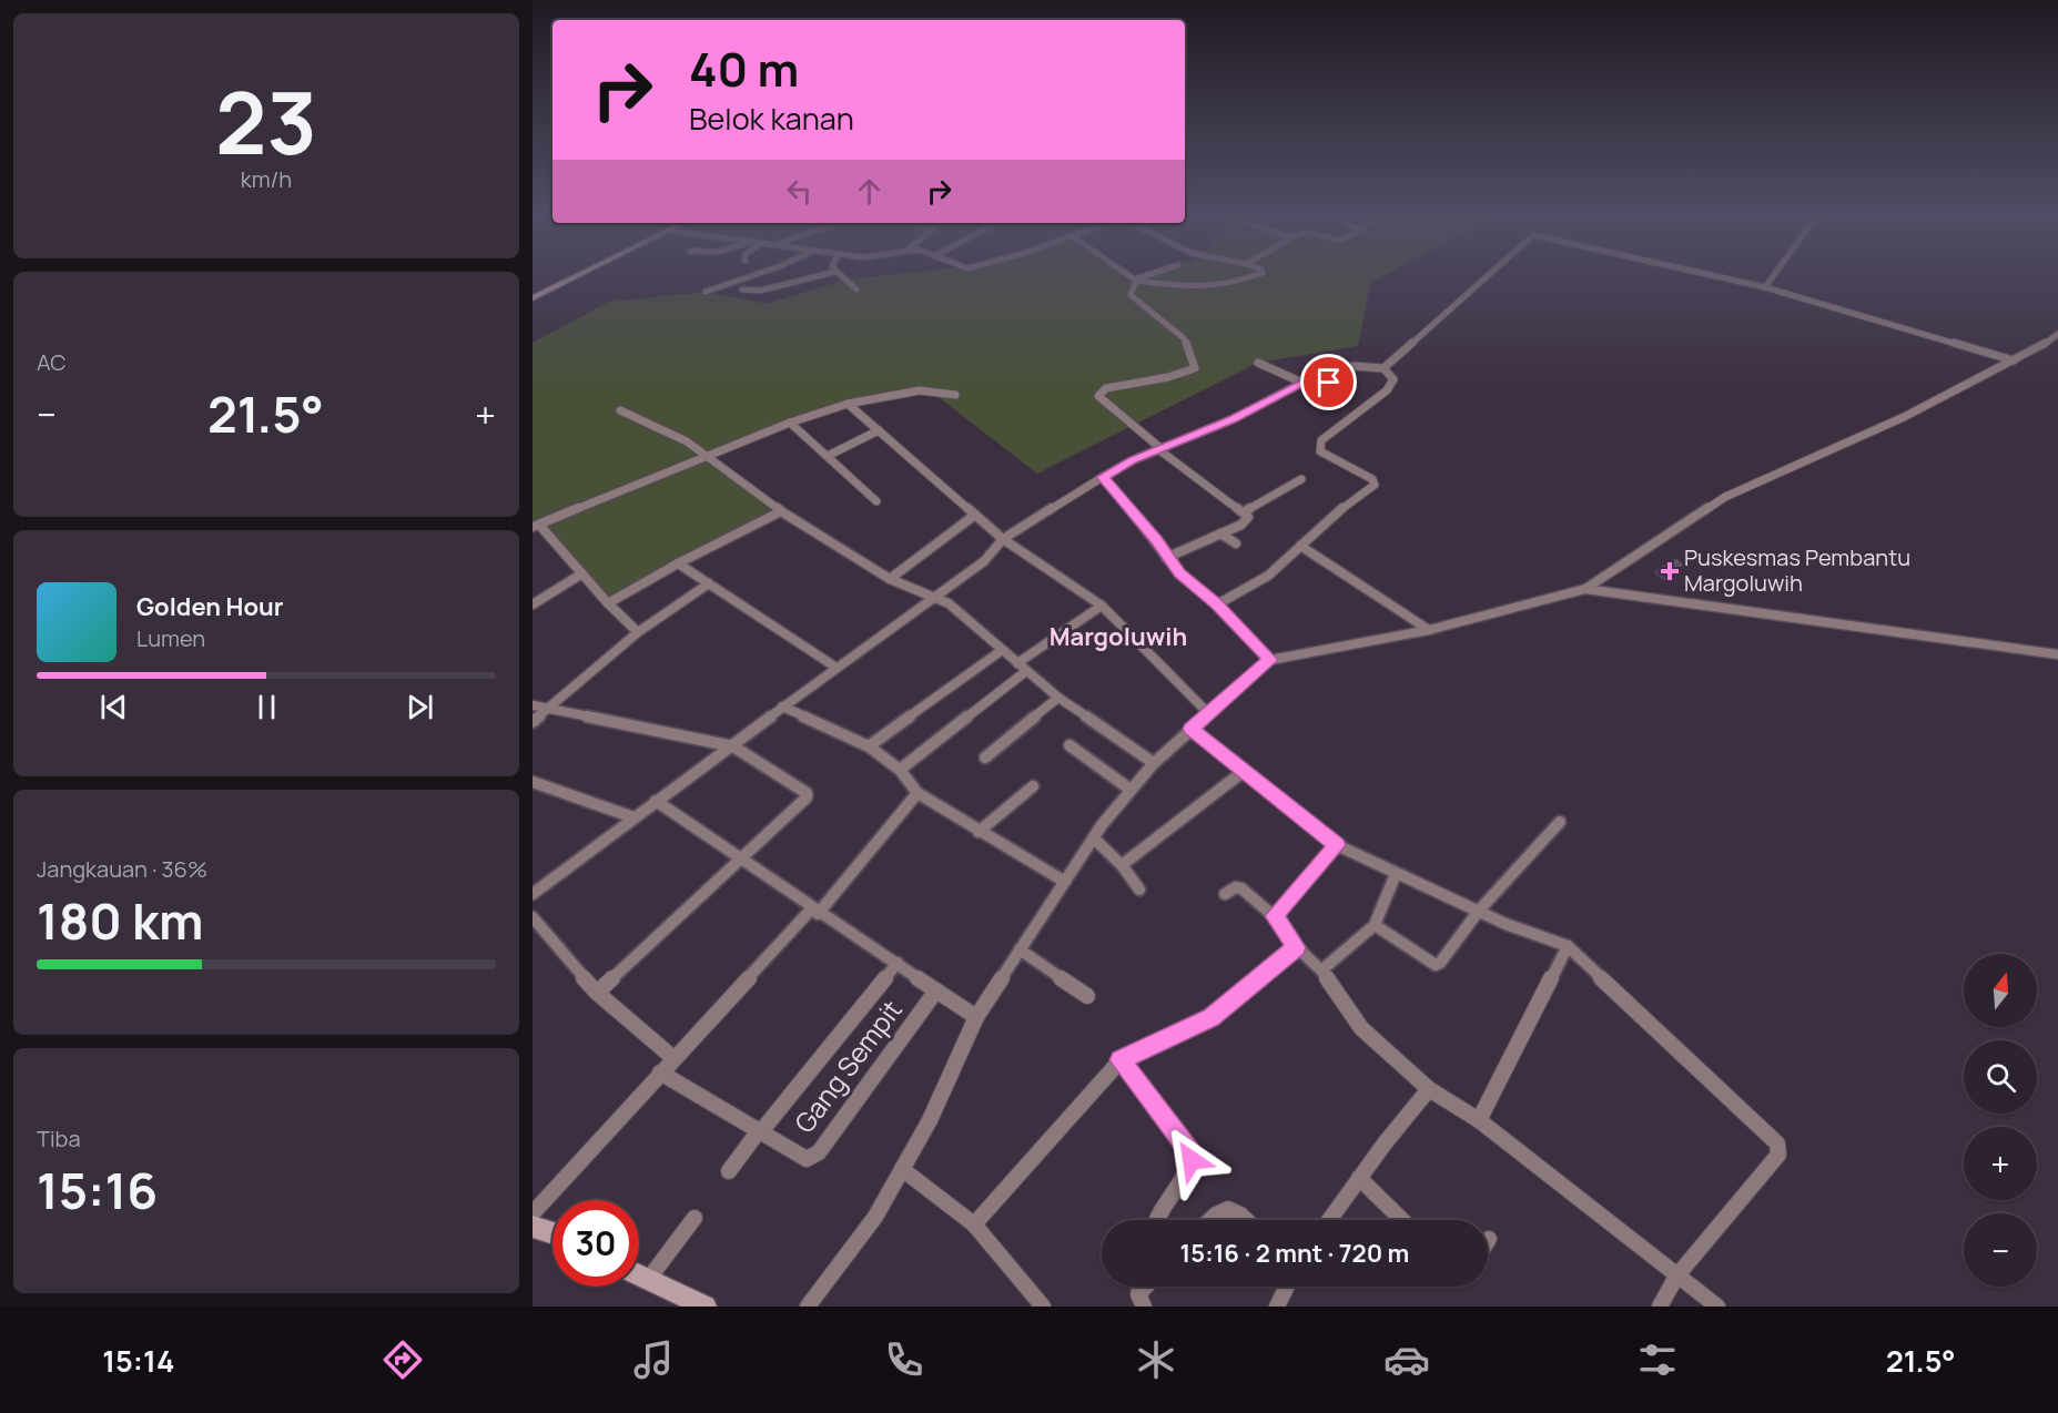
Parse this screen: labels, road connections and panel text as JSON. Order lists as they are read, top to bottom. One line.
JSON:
{"streets":{"street":["Gang Sempit"]},"districts":["Margoluwih"],"places":{"health":["Puskesmas Pembantu Margoluwih"]},"north":"top","page":{"tile":[["23","km/h"],"AC",["Jangkauan · 36%","180 km"],["Tiba","15:16"]],"turn":["40 m","Belok kanan"],"heat":["−","21.5°","+"],"song":["Golden Hour","Lumen"],"map_buttons":["+","−"],"limit":"30","trip":"15:16 · 2 mnt · 720 m","tabs":["15:14","21.5°"]}}
